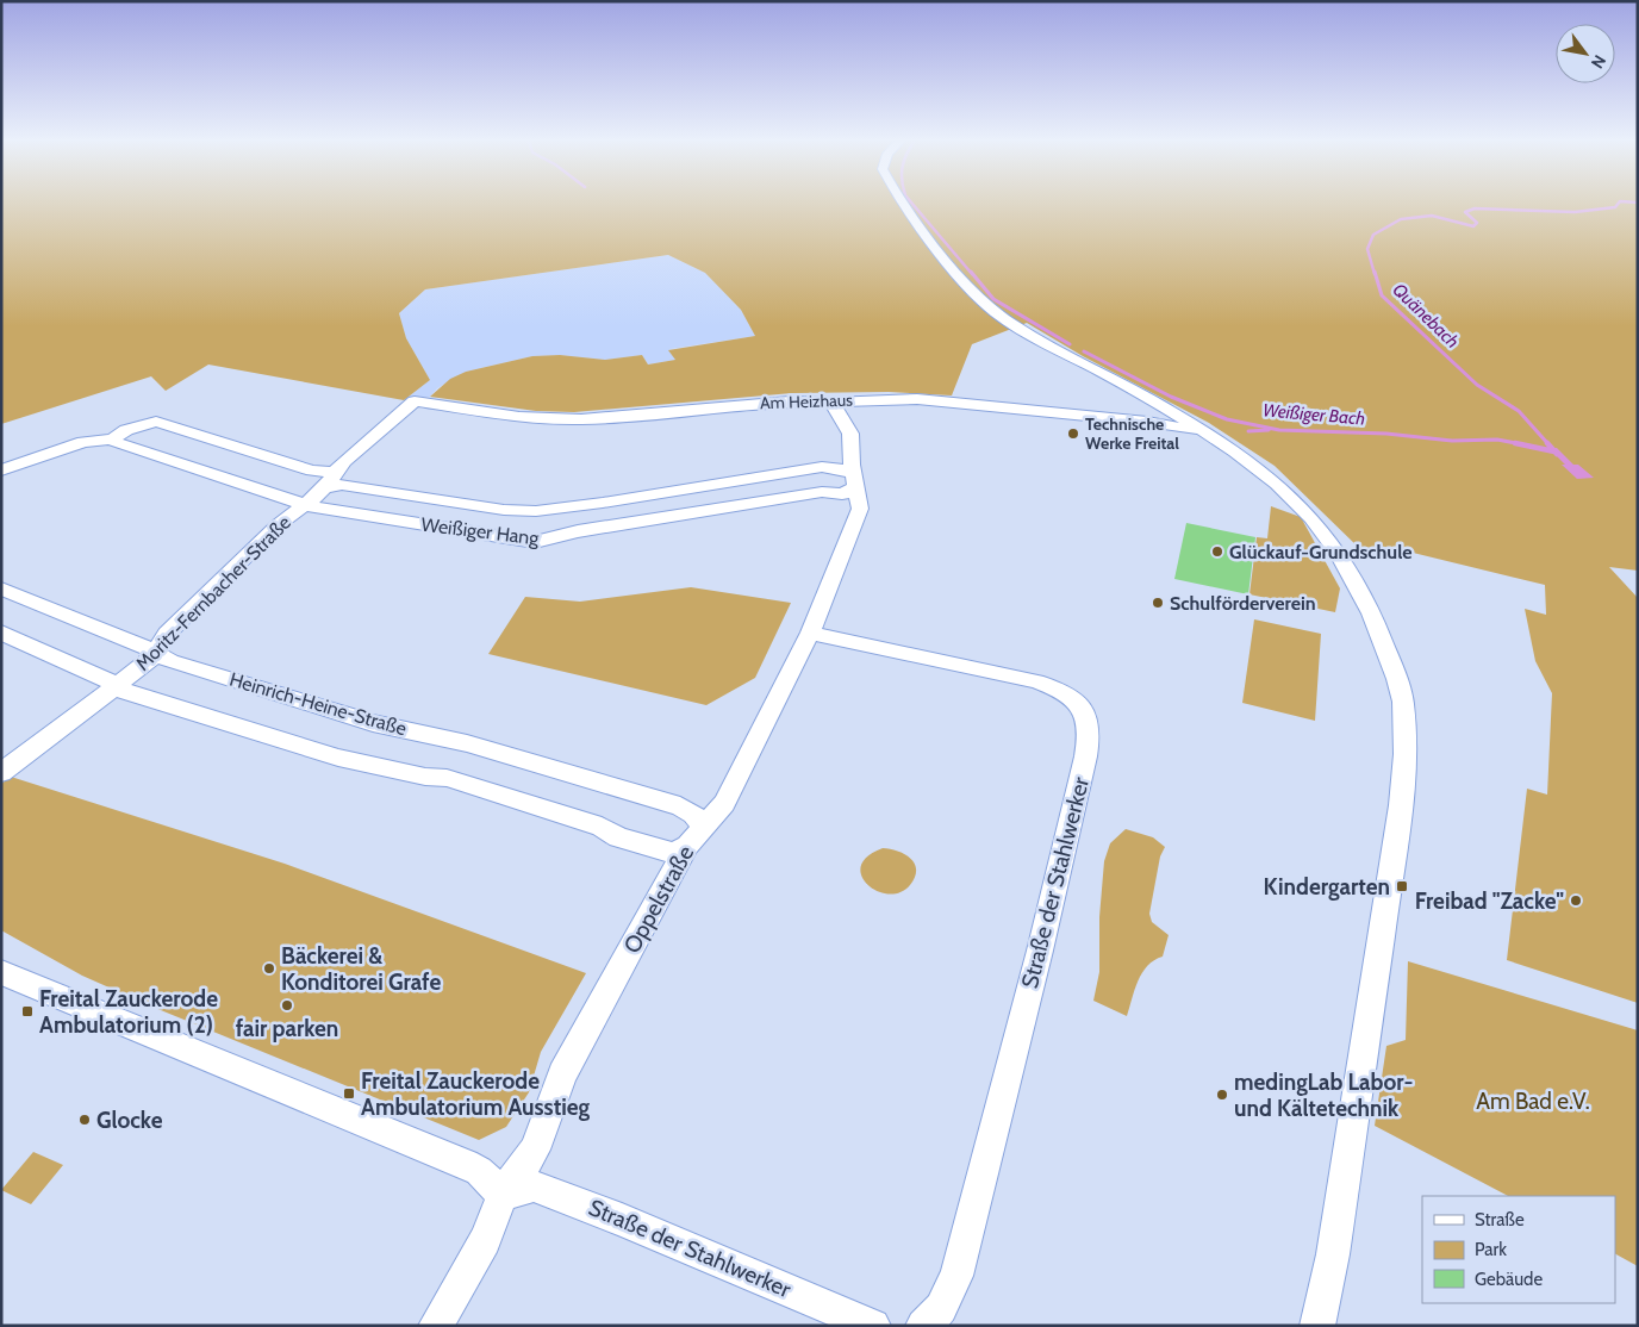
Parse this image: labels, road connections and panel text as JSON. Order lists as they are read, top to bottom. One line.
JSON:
{"streets":{"street":["Am Heizhaus","Weißiger Hang","Moritz-Fernbacher-Straße","Heinrich-Heine-Straße","Straße der Stahlwerker","Oppelstraße"]},"crossings":[["Am Heizhaus","Moritz-Fernbacher-Straße"],["Am Heizhaus","Oppelstraße"],["Weißiger Hang","Moritz-Fernbacher-Straße"],["Weißiger Hang","Oppelstraße"],["Moritz-Fernbacher-Straße","Heinrich-Heine-Straße"],["Heinrich-Heine-Straße","Oppelstraße"],["Straße der Stahlwerker","Oppelstraße"]],"water":["Quänebach","Weißiger Bach"],"parks":["Am Bad e.V."],"places":{"other":["Technische Werke Freital","Glückauf-Grundschule","Schulförderverein","Freibad \"Zacke\"","Bäckerei & Konditorei Grafe","fair parken","medingLab Labor- und Kältetechnik","Glocke"],"transit":["Kindergarten","Freital Zauckerode Ambulatorium (2)","Freital Zauckerode Ambulatorium Ausstieg"]},"legend":["Straße","Park","Gebäude"],"north":"bottom right"}
